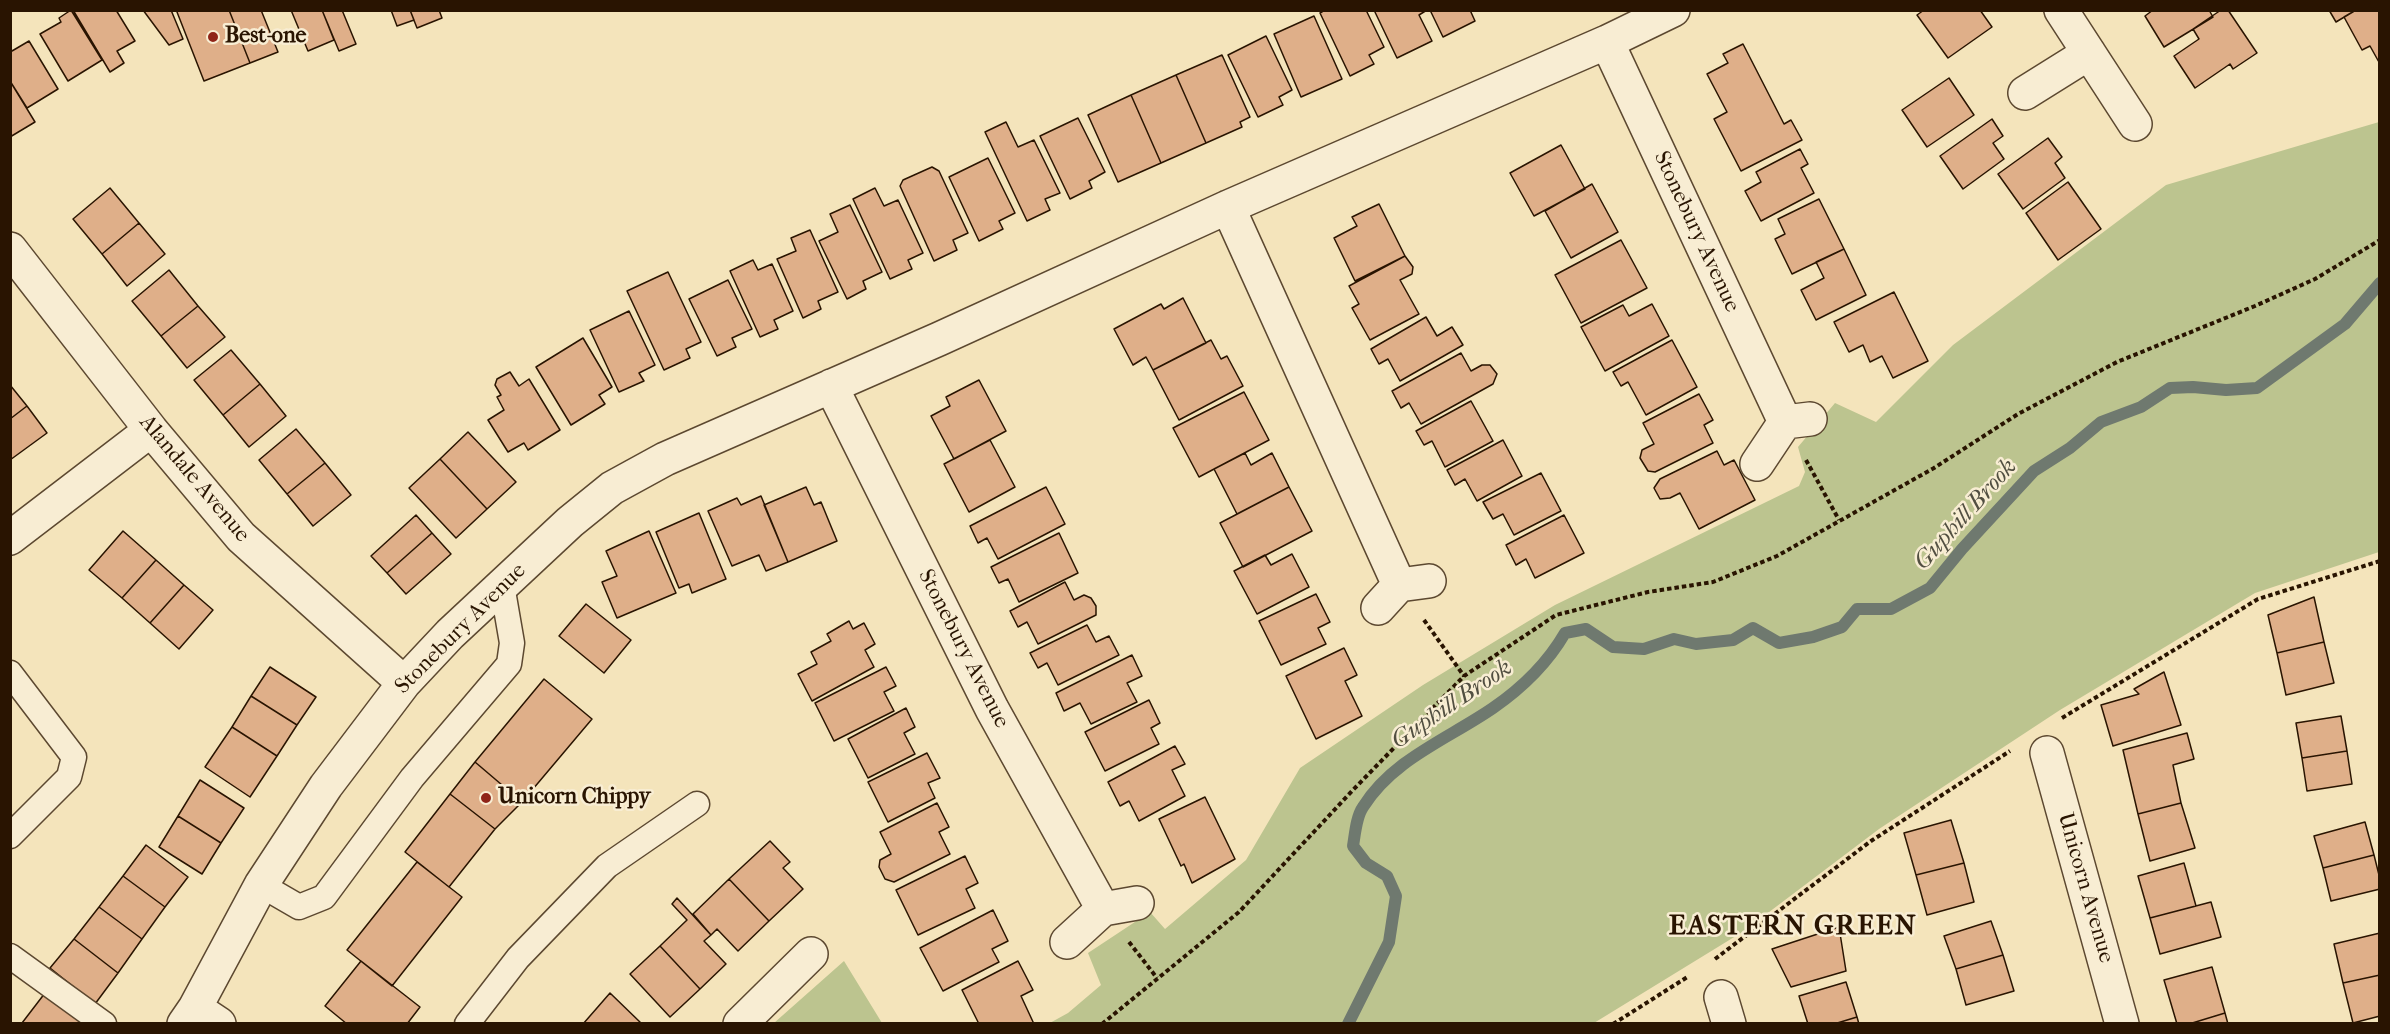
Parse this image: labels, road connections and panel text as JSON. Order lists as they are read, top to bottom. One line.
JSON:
{"streets":{"street":["Stonebury Avenue","Alandale Avenue","Unicorn Avenue"]},"crossings":[["Stonebury Avenue","Alandale Avenue"]],"districts":["EASTERN GREEN"],"water":["Guphill Brook"],"places":["Best-one","Unicorn Chippy"]}
